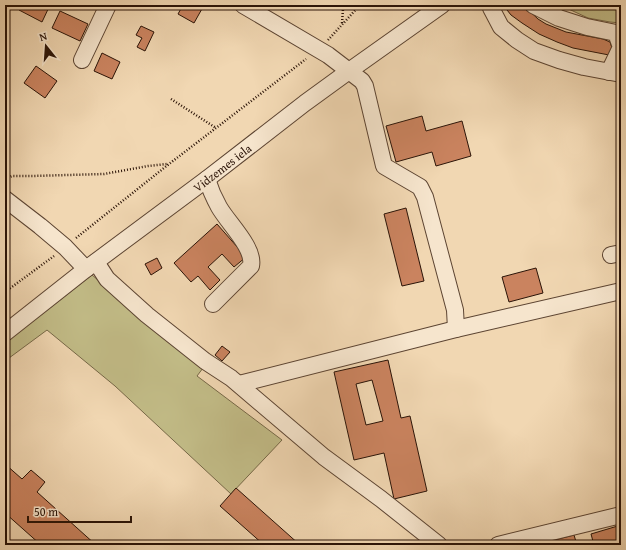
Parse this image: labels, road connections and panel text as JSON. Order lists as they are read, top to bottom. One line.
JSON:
{"streets":{"street":["Vidzemes iela"]},"scale_bar":"50 m","north":"top"}
